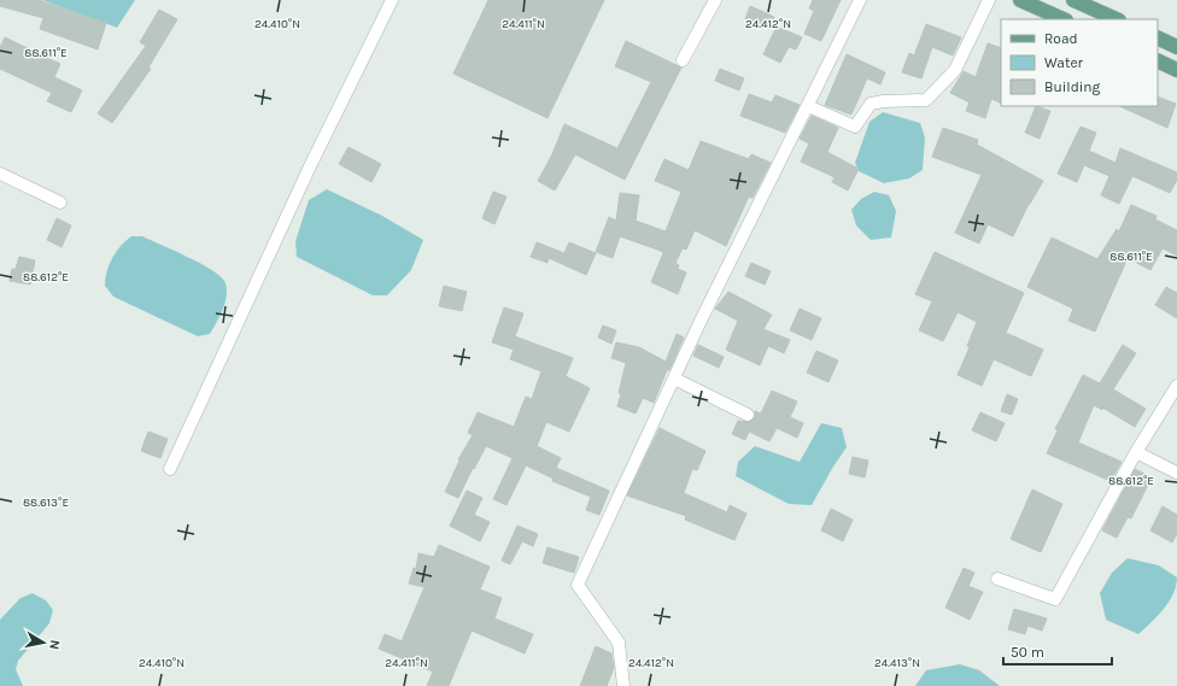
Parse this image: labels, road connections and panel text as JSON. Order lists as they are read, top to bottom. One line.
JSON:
{"legend":["Road","Water","Building"],"scale_bar":"50 m","north":"right","coordinates":["24.410°N","24.411°N","24.412°N","88.611°E","88.612°E","88.613°E","24.413°N"]}
